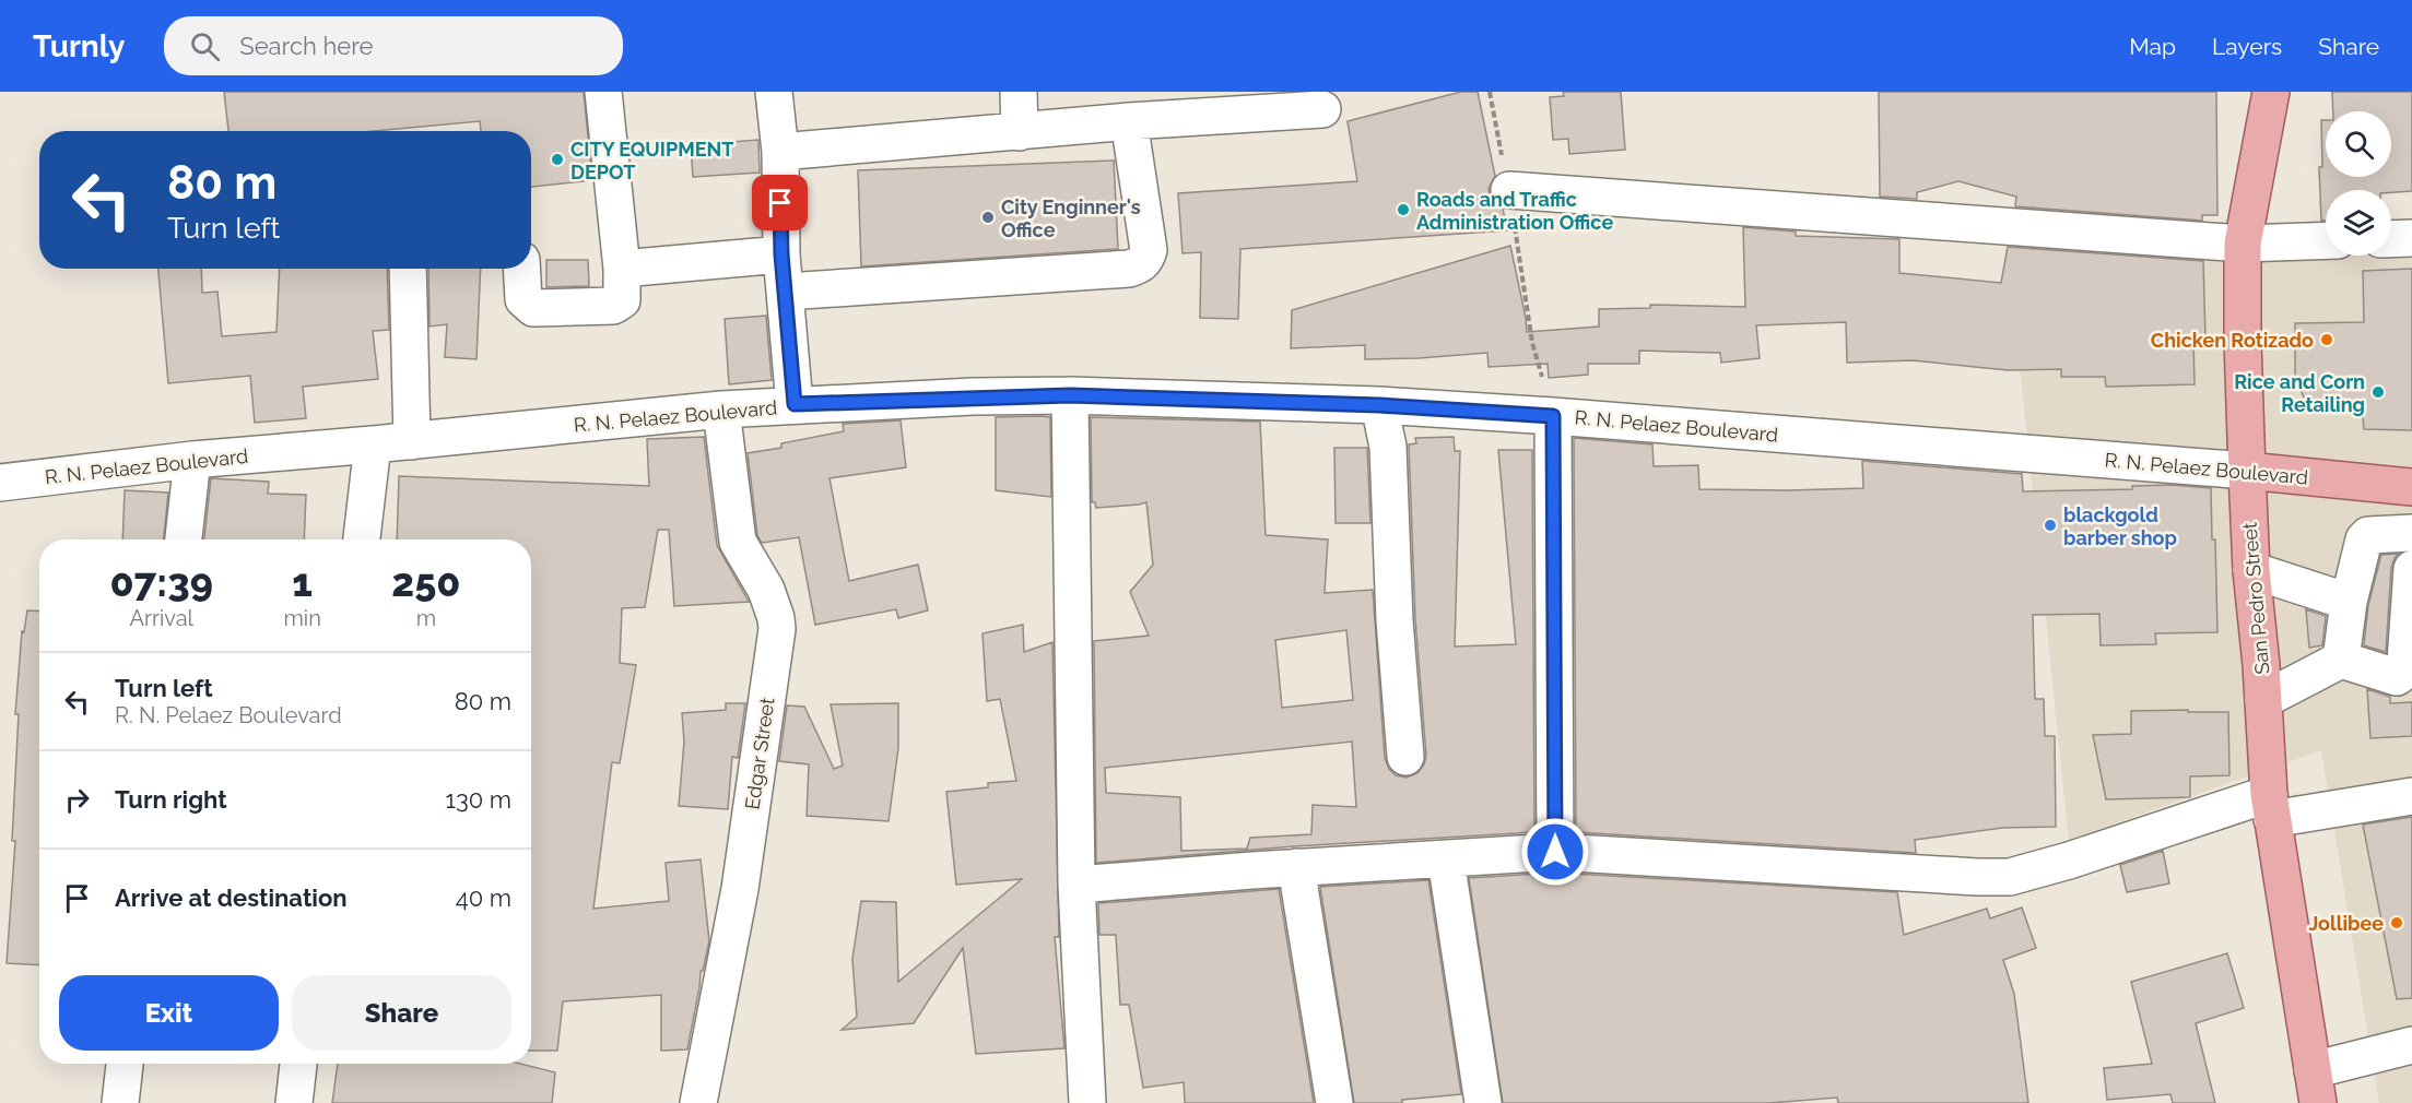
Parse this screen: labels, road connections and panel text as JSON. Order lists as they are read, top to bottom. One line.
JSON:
{"streets":{"main road":["R. N. Pelaez Boulevard","San Pedro Street"],"street":["Edgar Street"]},"crossings":[["R. N. Pelaez Boulevard","San Pedro Street"],["R. N. Pelaez Boulevard","Edgar Street"]],"places":["CITY EQUIPMENT DEPOT","Roads and Traffic Administration Office","City Enginner's Office","Chicken Rotizado","Rice and Corn Retailing","blackgold barber shop","Jollibee"],"page":{"header":"Turnly","search":"Search here","nav":["Map","Layers","Share"],"turn":["80 m","Turn left"],"eta":["07:39","Arrival","1","min","250","m"],"list":[{"name":"Turn left","note":"R. N. Pelaez Boulevard","value":"80 m"},{"name":"Turn right","value":"130 m"},{"name":"Arrive at destination","value":"40 m"}],"buttons":["Exit","Share"]}}
